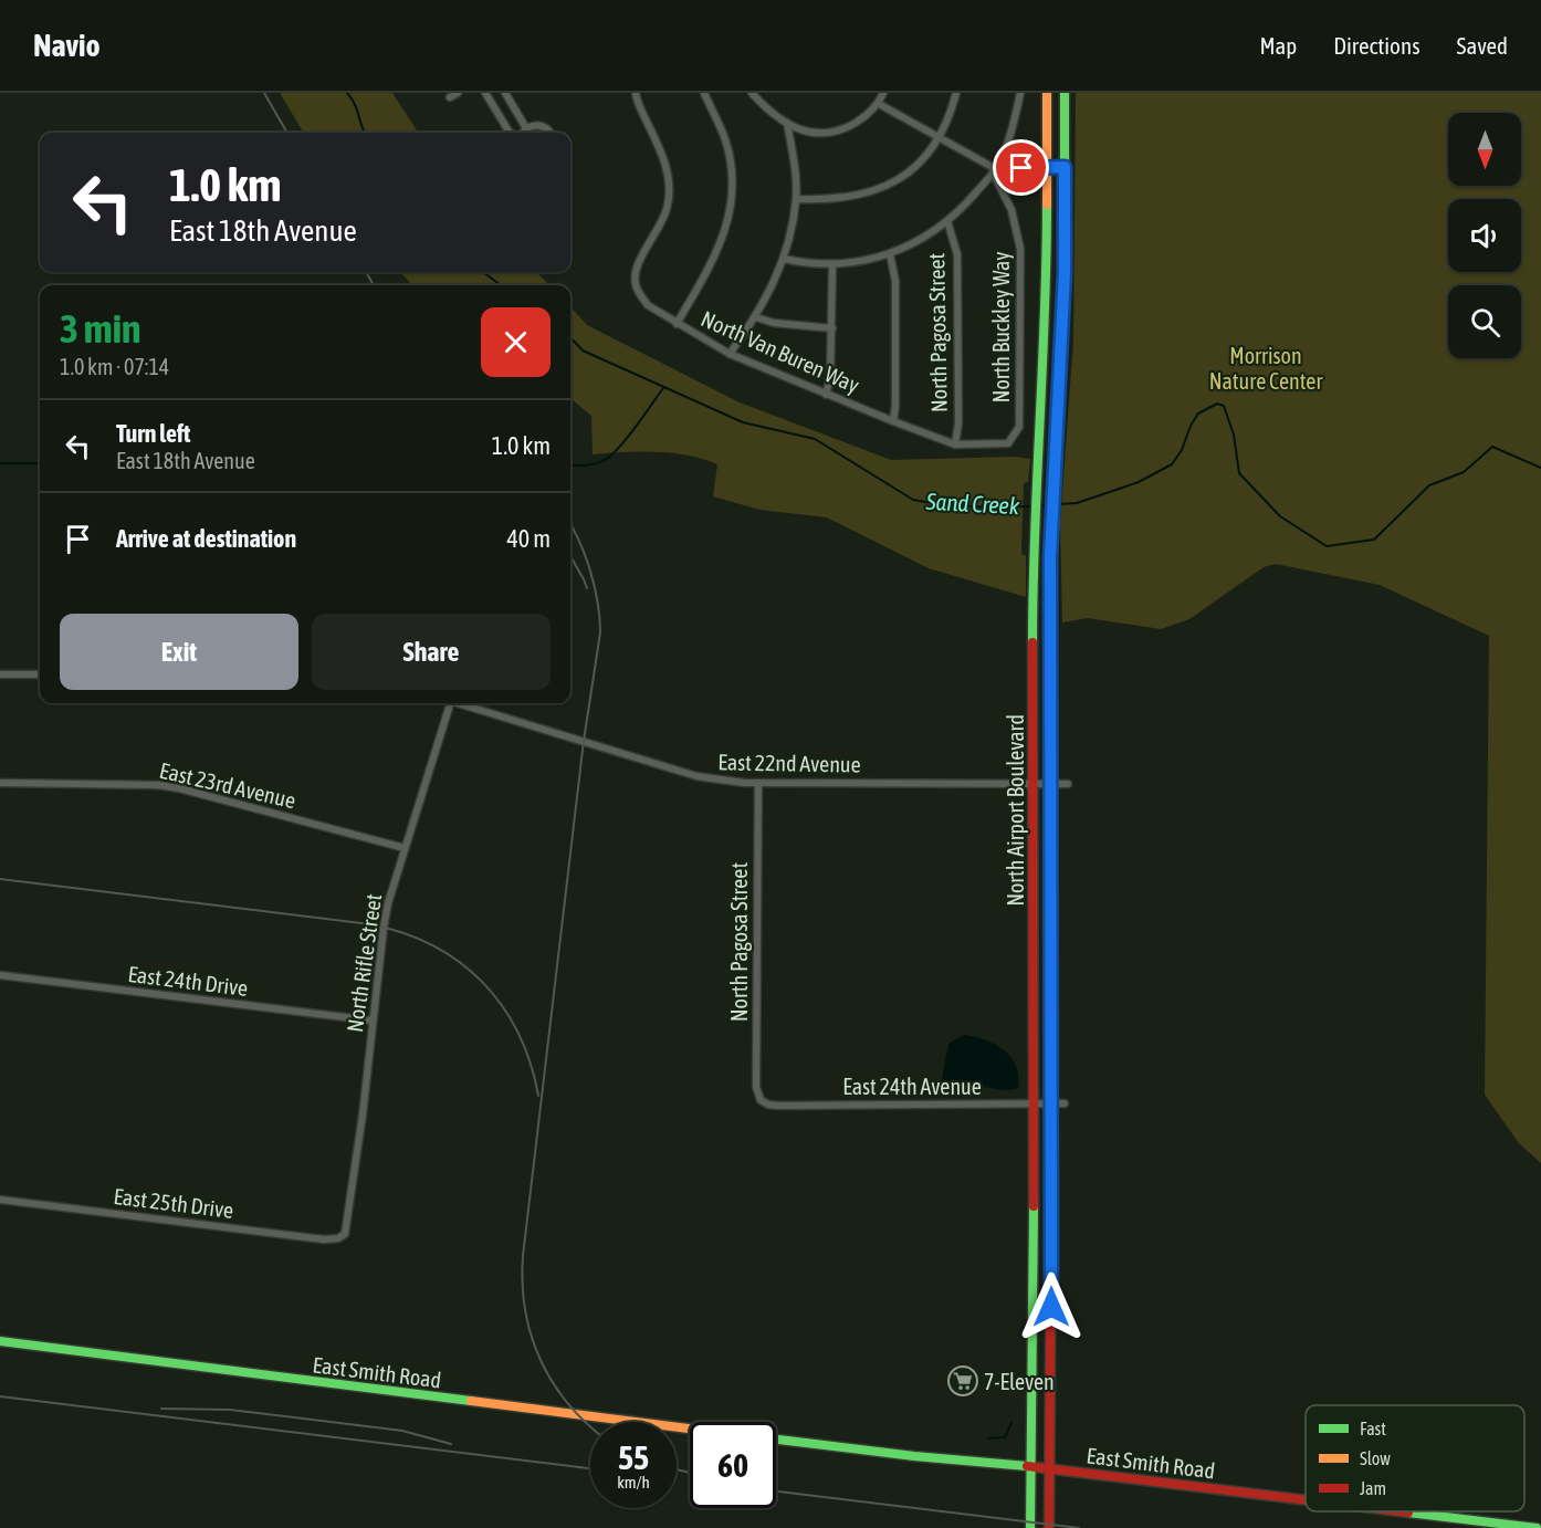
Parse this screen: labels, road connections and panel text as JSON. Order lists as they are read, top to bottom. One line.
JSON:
{"streets":{"main road":["North Airport Boulevard","East Smith Road"],"street":["North Buckley Way","North Pagosa Street","North Van Buren Way","East 22nd Avenue","East 23rd Avenue","North Rifle Street","East 24th Drive","East 24th Avenue","East 25th Drive"]},"crossings":[["North Buckley Way","North Van Buren Way"],["North Pagosa Street","North Van Buren Way"],["North Pagosa Street","East 22nd Avenue"],["North Pagosa Street","East 24th Avenue"],["East 22nd Avenue","North Airport Boulevard"],["East 23rd Avenue","North Rifle Street"],["North Airport Boulevard","East 24th Avenue"],["North Airport Boulevard","East Smith Road"],["North Rifle Street","East 24th Drive"],["North Rifle Street","East 25th Drive"]],"water":["Sand Creek"],"parks":["Morrison Nature Center"],"places":{"supermarket":["7-Eleven"]},"legend":["Fast","Slow","Jam"],"north":"bottom","page":{"header":"Navio","nav":["Map","Directions","Saved"],"turn":["1.0 km","East 18th Avenue"],"heading":["3 min","1.0 km · 07:14"],"list":[{"name":"Turn left","note":"East 18th Avenue","value":"1.0 km"},{"name":"Arrive at destination","value":"40 m"}],"buttons":["Exit","Share"],"speed":"55 km/h","limit":"60"}}
